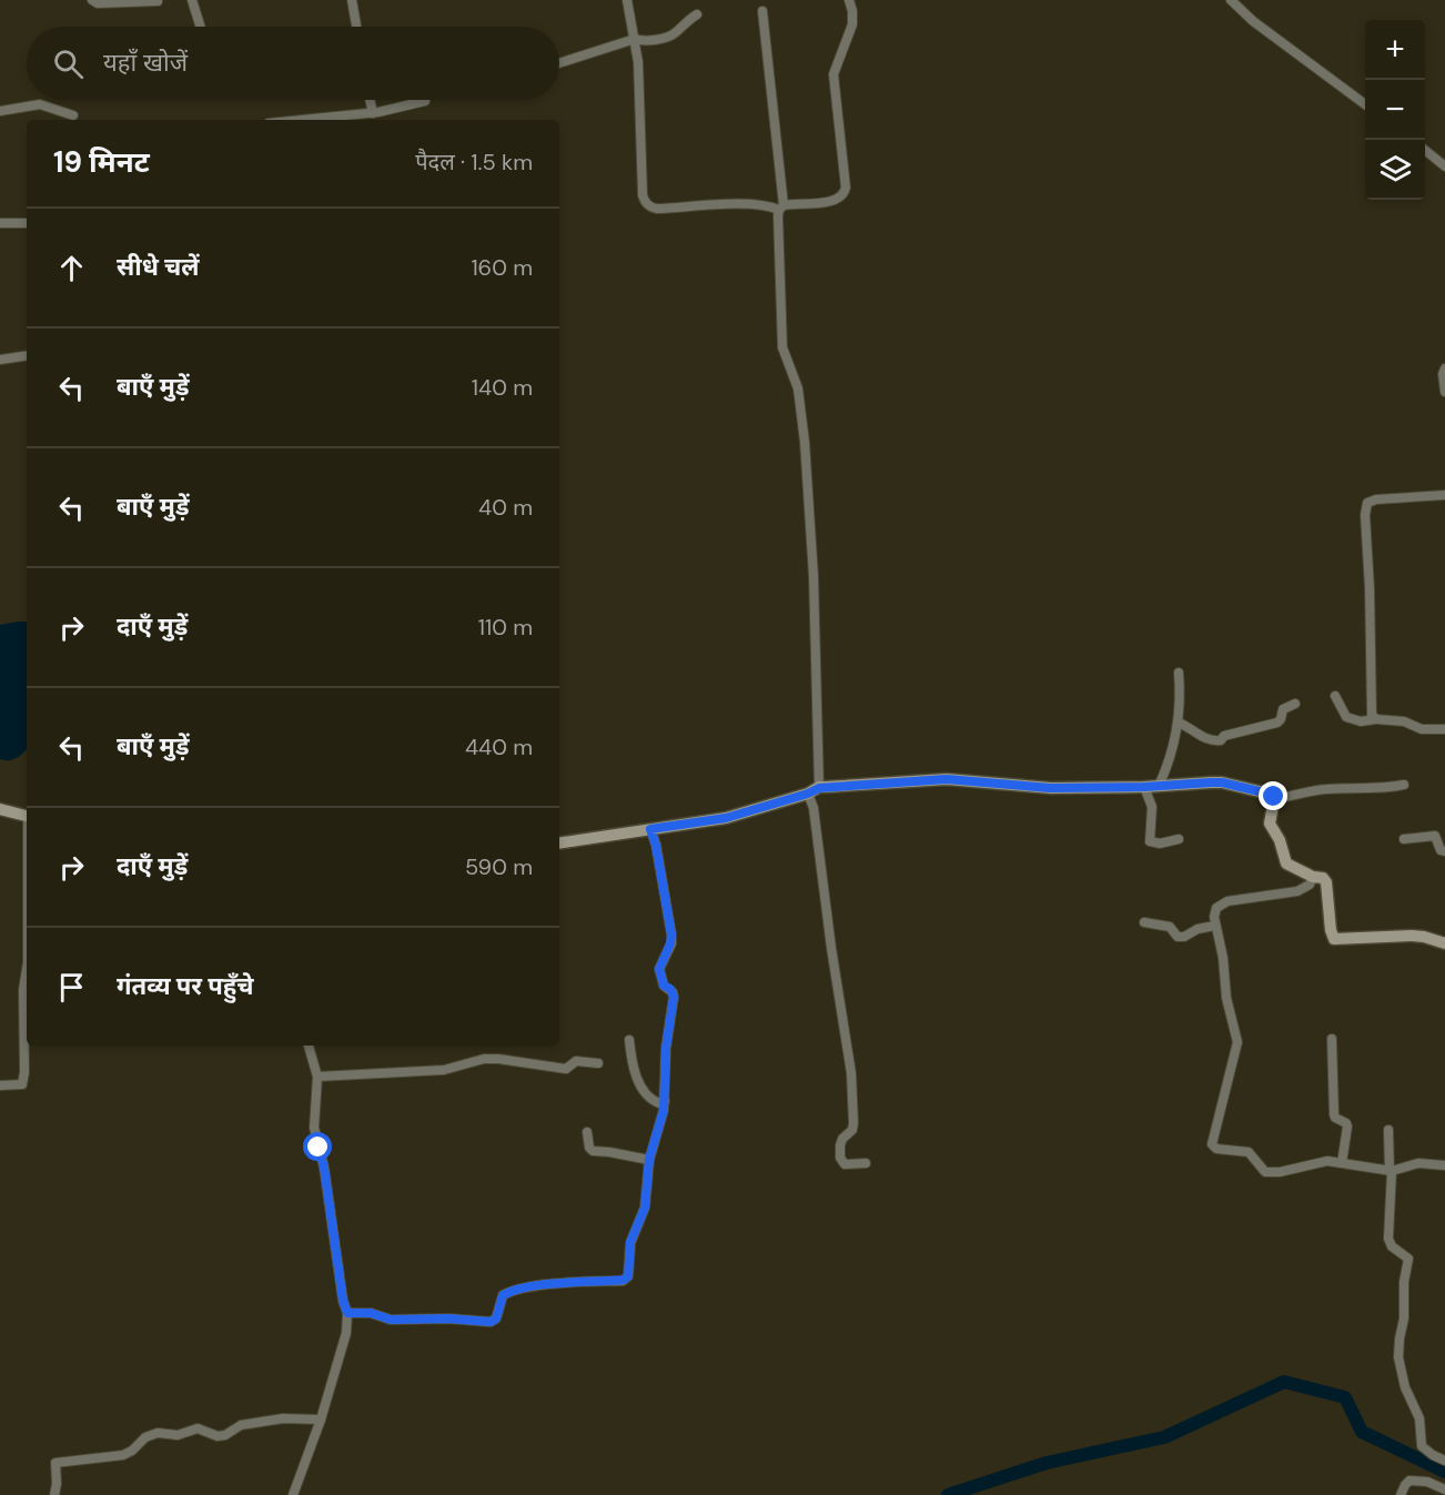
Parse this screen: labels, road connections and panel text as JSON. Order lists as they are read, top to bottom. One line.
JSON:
{"page":{"map_buttons":["+","−"],"search":"यहाँ खोजें","heading":["19 मिनट","पैदल · 1.5 km"],"list":[["सीधे चलें","160 m"],["बाएँ मुड़ें","140 m"],["बाएँ मुड़ें","40 m"],["दाएँ मुड़ें","110 m"],["बाएँ मुड़ें","440 m"],["दाएँ मुड़ें","590 m"],"गंतव्य पर पहुँचे"]}}
